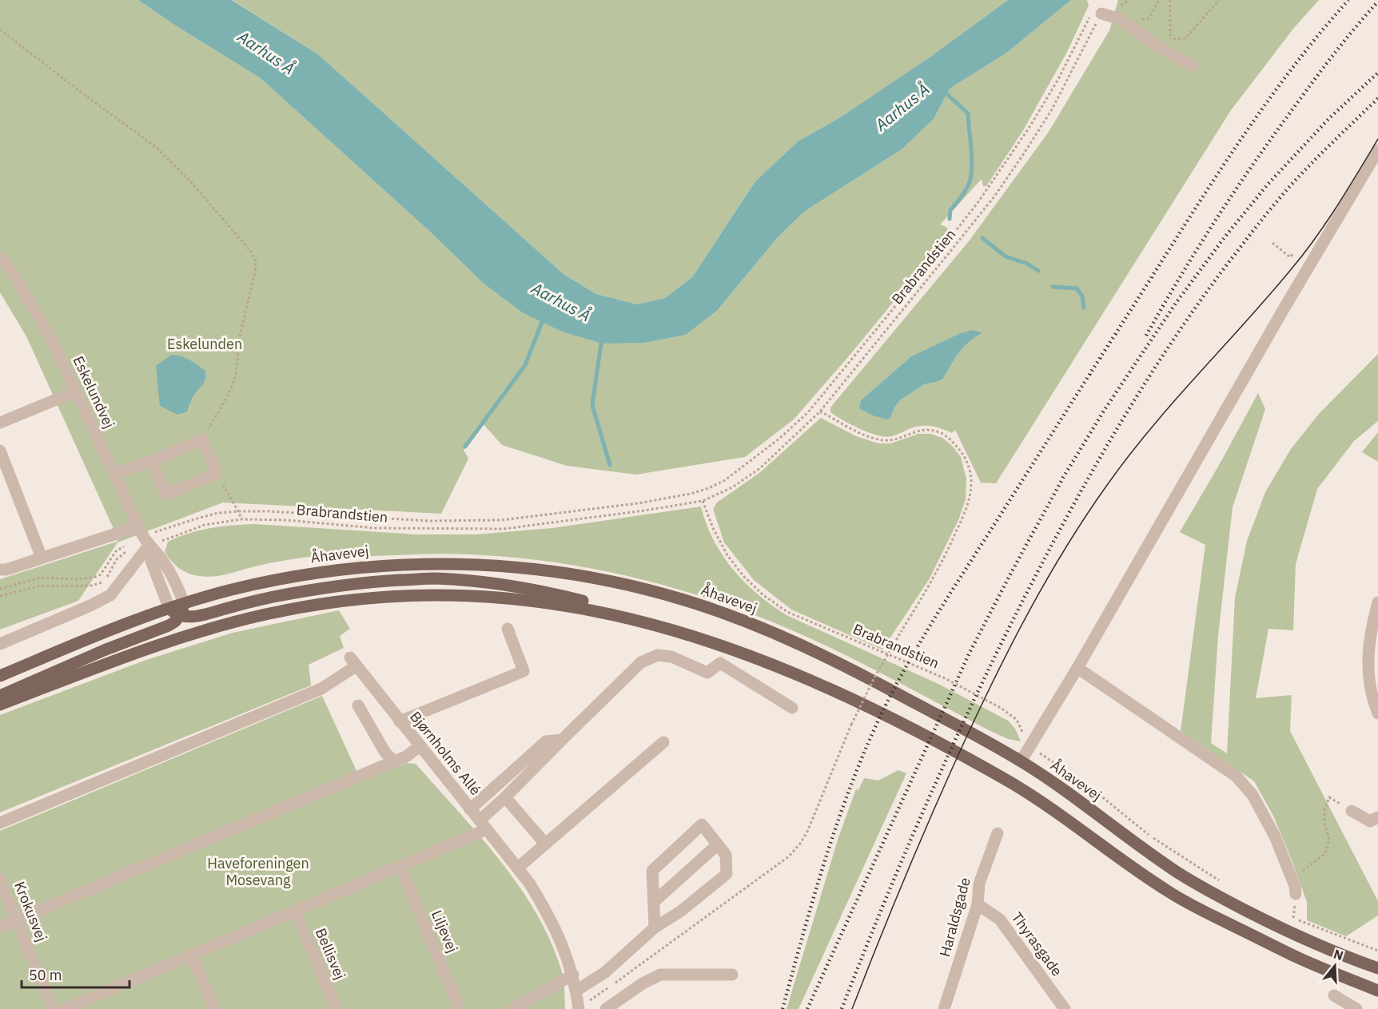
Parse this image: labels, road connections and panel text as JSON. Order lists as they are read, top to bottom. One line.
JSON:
{"streets":{"main road":["Åhavevej"],"street":["Eskelundvej","Bjørnholms Allé","Krokusvej","Haraldsgade","Liljevej","Thyrasgade","Bellisvej"],"path":["Brabrandstien"]},"crossings":[["Brabrandstien","Eskelundvej"],["Eskelundvej","Åhavevej"],["Haraldsgade","Thyrasgade"]],"water":["Aarhus Å"],"parks":["Eskelunden","Haveforeningen Mosevang"],"scale_bar":"50 m","north":"top"}
